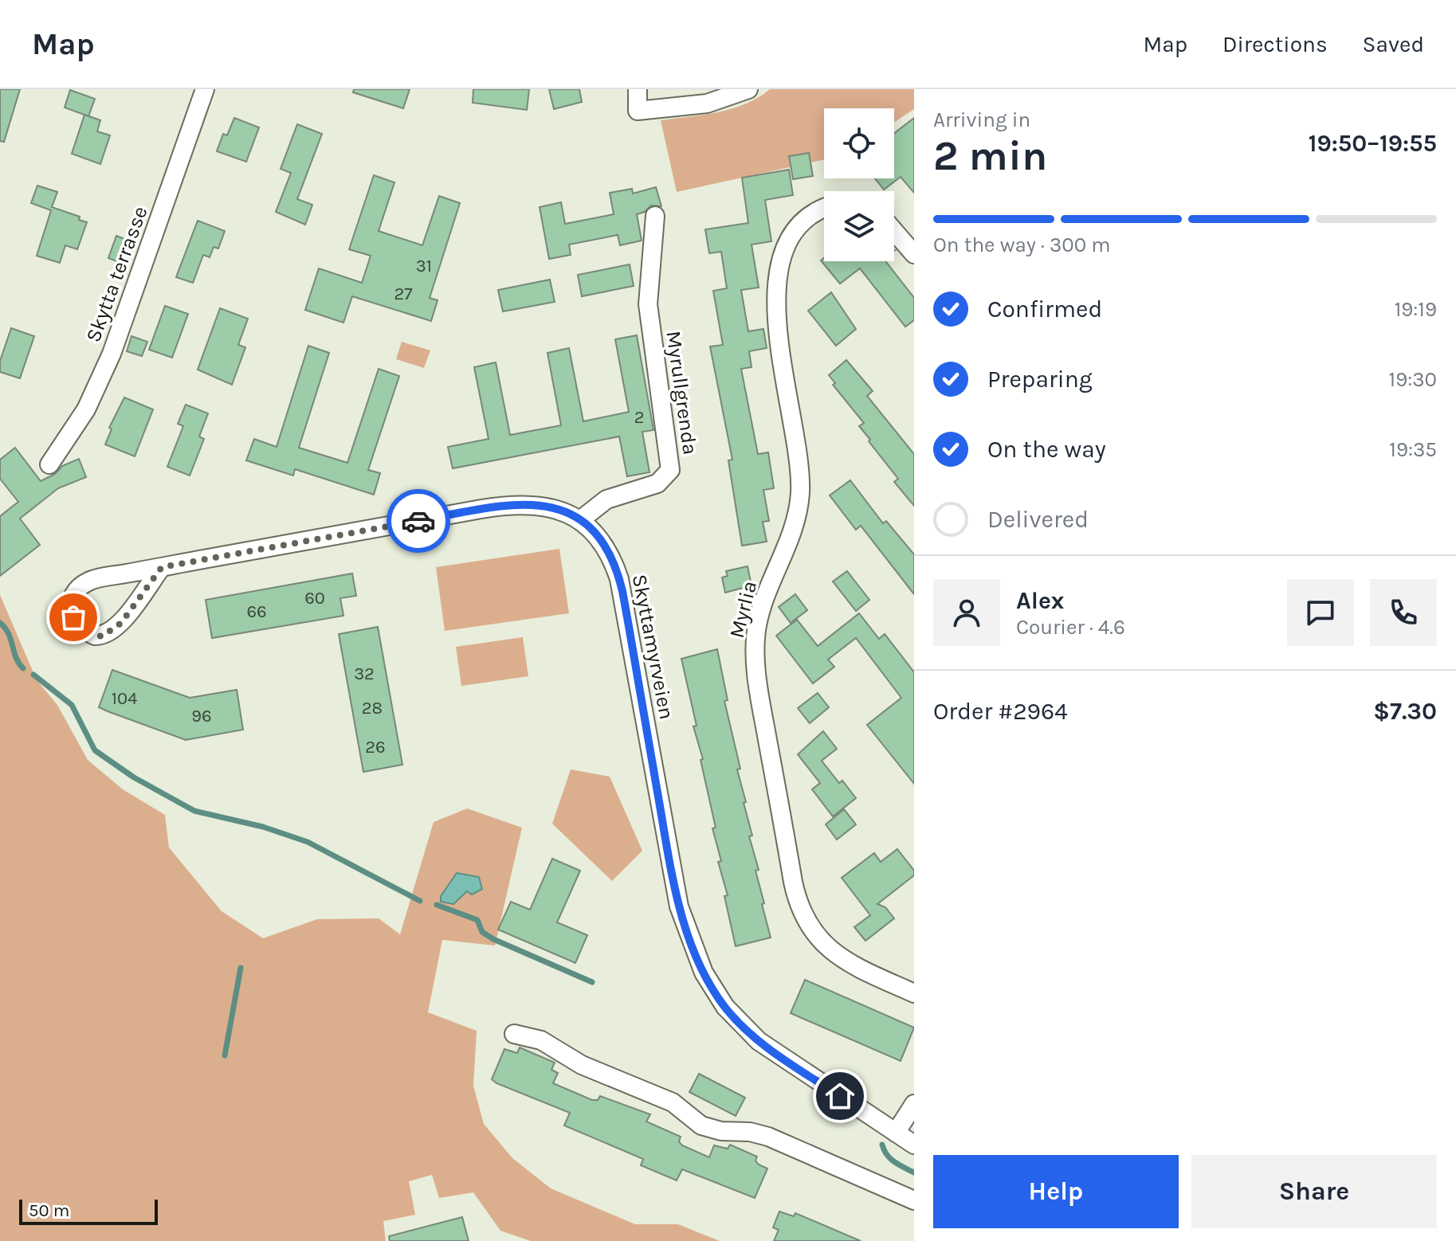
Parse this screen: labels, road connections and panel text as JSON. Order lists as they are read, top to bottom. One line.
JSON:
{"streets":{"street":["Skytta terrasse","Myrullgrenda","Myrlia","Skyttamyrveien"]},"crossings":[["Myrullgrenda","Skyttamyrveien"]],"house_numbers":["31","27","2","60","66","32","104","28","96","26"],"scale_bar":"50 m","page":{"header":"Map","nav":["Map","Directions","Saved"],"heading":["2 min","Arriving in","19:50–19:55"],"panel":["Alex","Courier · 4.6","Order #2964","$7.30"],"bar":"On the way · 300 m","list":[["Confirmed","19:19"],["Preparing","19:30"],["On the way","19:35"],"Delivered"],"buttons":["Help","Share"],"scale":"50 m"}}
